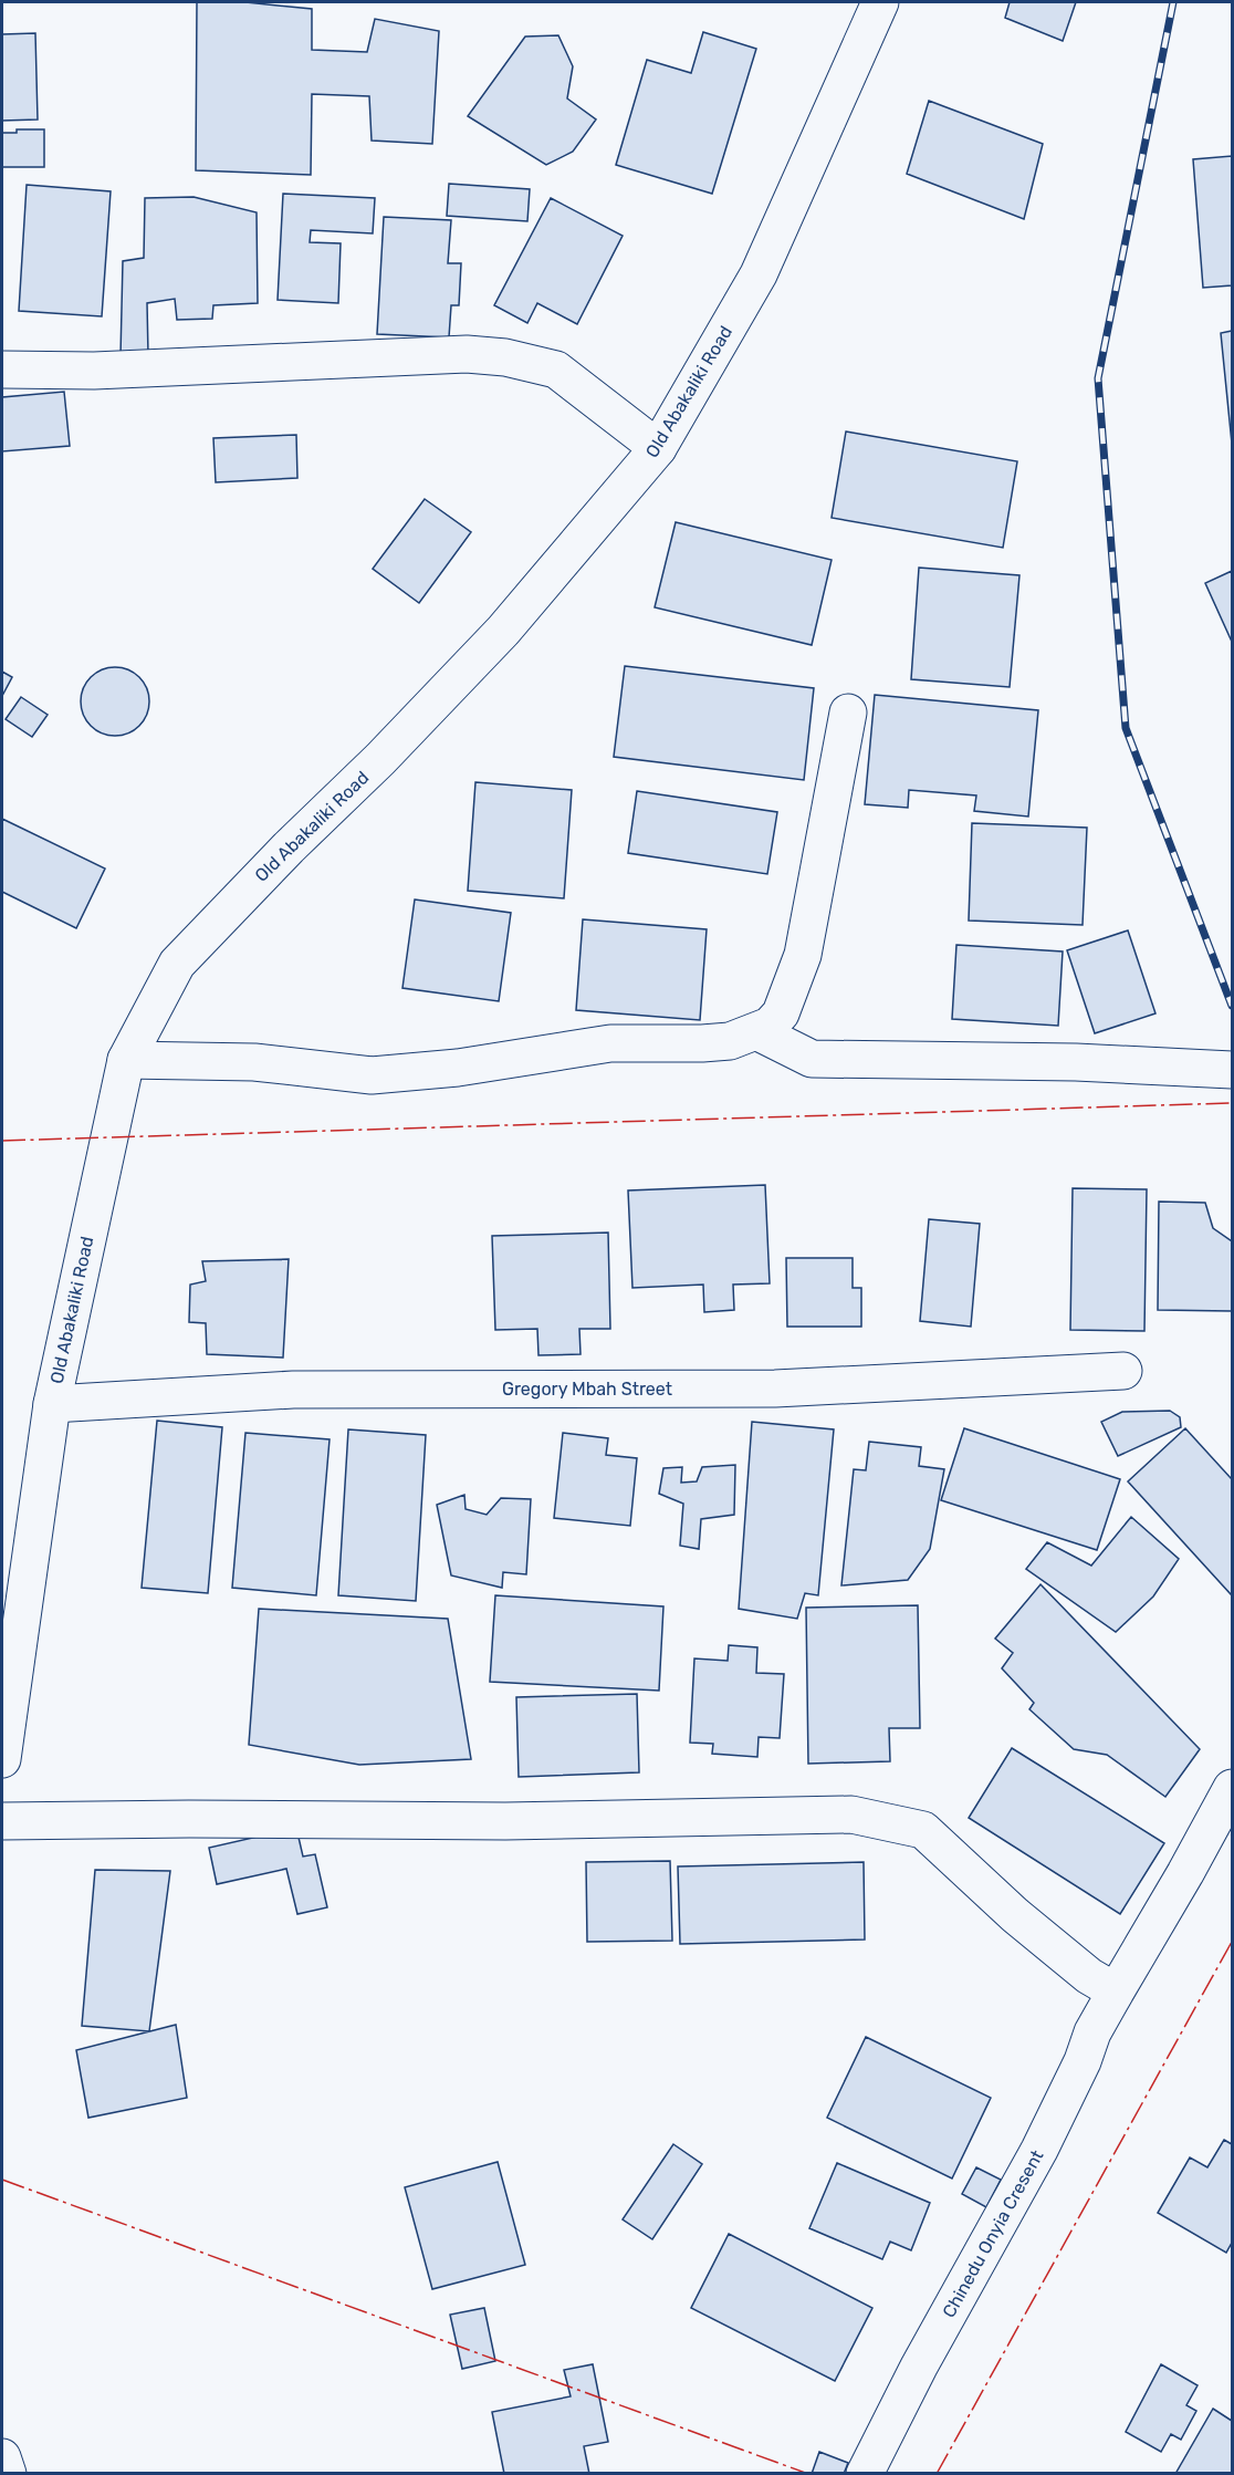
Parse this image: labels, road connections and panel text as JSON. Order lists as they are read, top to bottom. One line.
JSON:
{"streets":{"street":["Old Abakaliki Road","Gregory Mbah Street","Chinedu Onyia Cresent"]},"crossings":[["Old Abakaliki Road","Gregory Mbah Street"]]}
